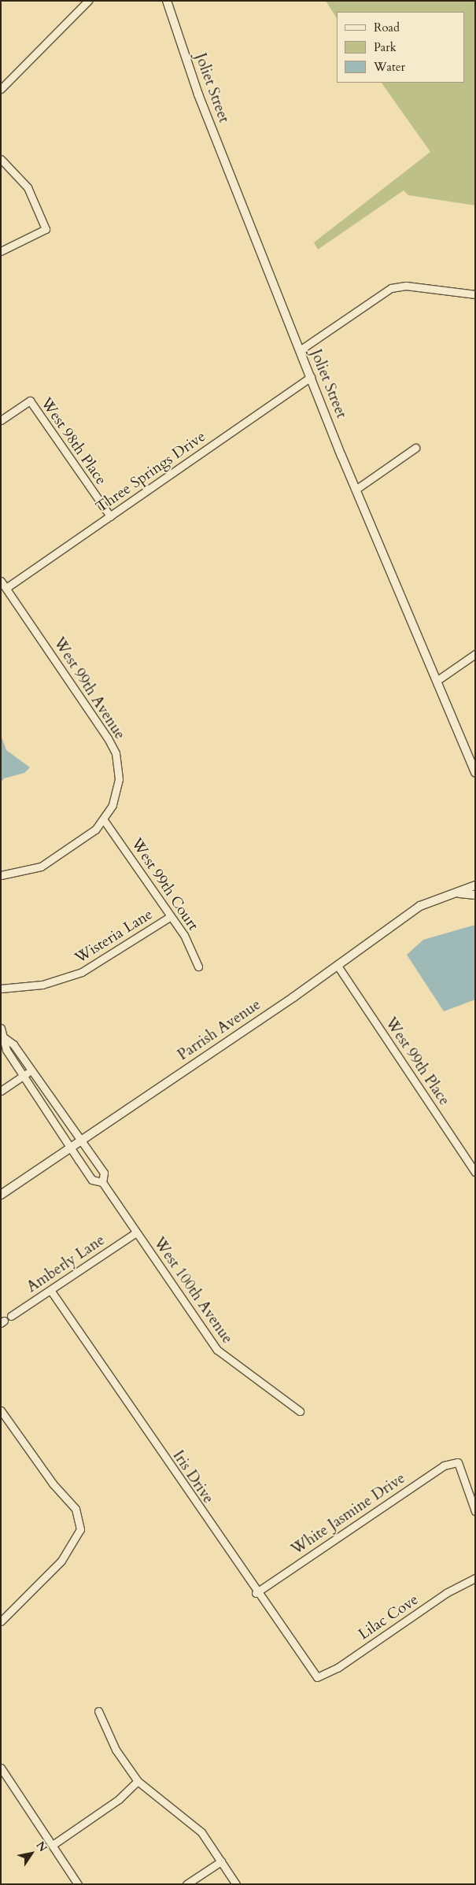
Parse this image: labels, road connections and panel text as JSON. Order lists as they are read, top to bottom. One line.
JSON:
{"streets":{"street":["Joliet Street","West 98th Place","Three Springs Drive","West 99th Avenue","West 99th Court","Wisteria Lane","Parrish Avenue","West 99th Place","Amberly Lane","West 100th Avenue","Iris Drive","White Jasmine Drive","Lilac Cove"]},"crossings":[["Joliet Street","Three Springs Drive"],["West 98th Place","Three Springs Drive"],["Three Springs Drive","West 99th Avenue"],["West 99th Avenue","West 99th Court"],["West 99th Court","Wisteria Lane"],["Parrish Avenue","West 99th Place"],["Parrish Avenue","West 100th Avenue"],["Amberly Lane","West 100th Avenue"],["Amberly Lane","Iris Drive"],["Iris Drive","White Jasmine Drive"],["Iris Drive","Lilac Cove"]],"legend":["Road","Park","Water"],"north":"top right"}
